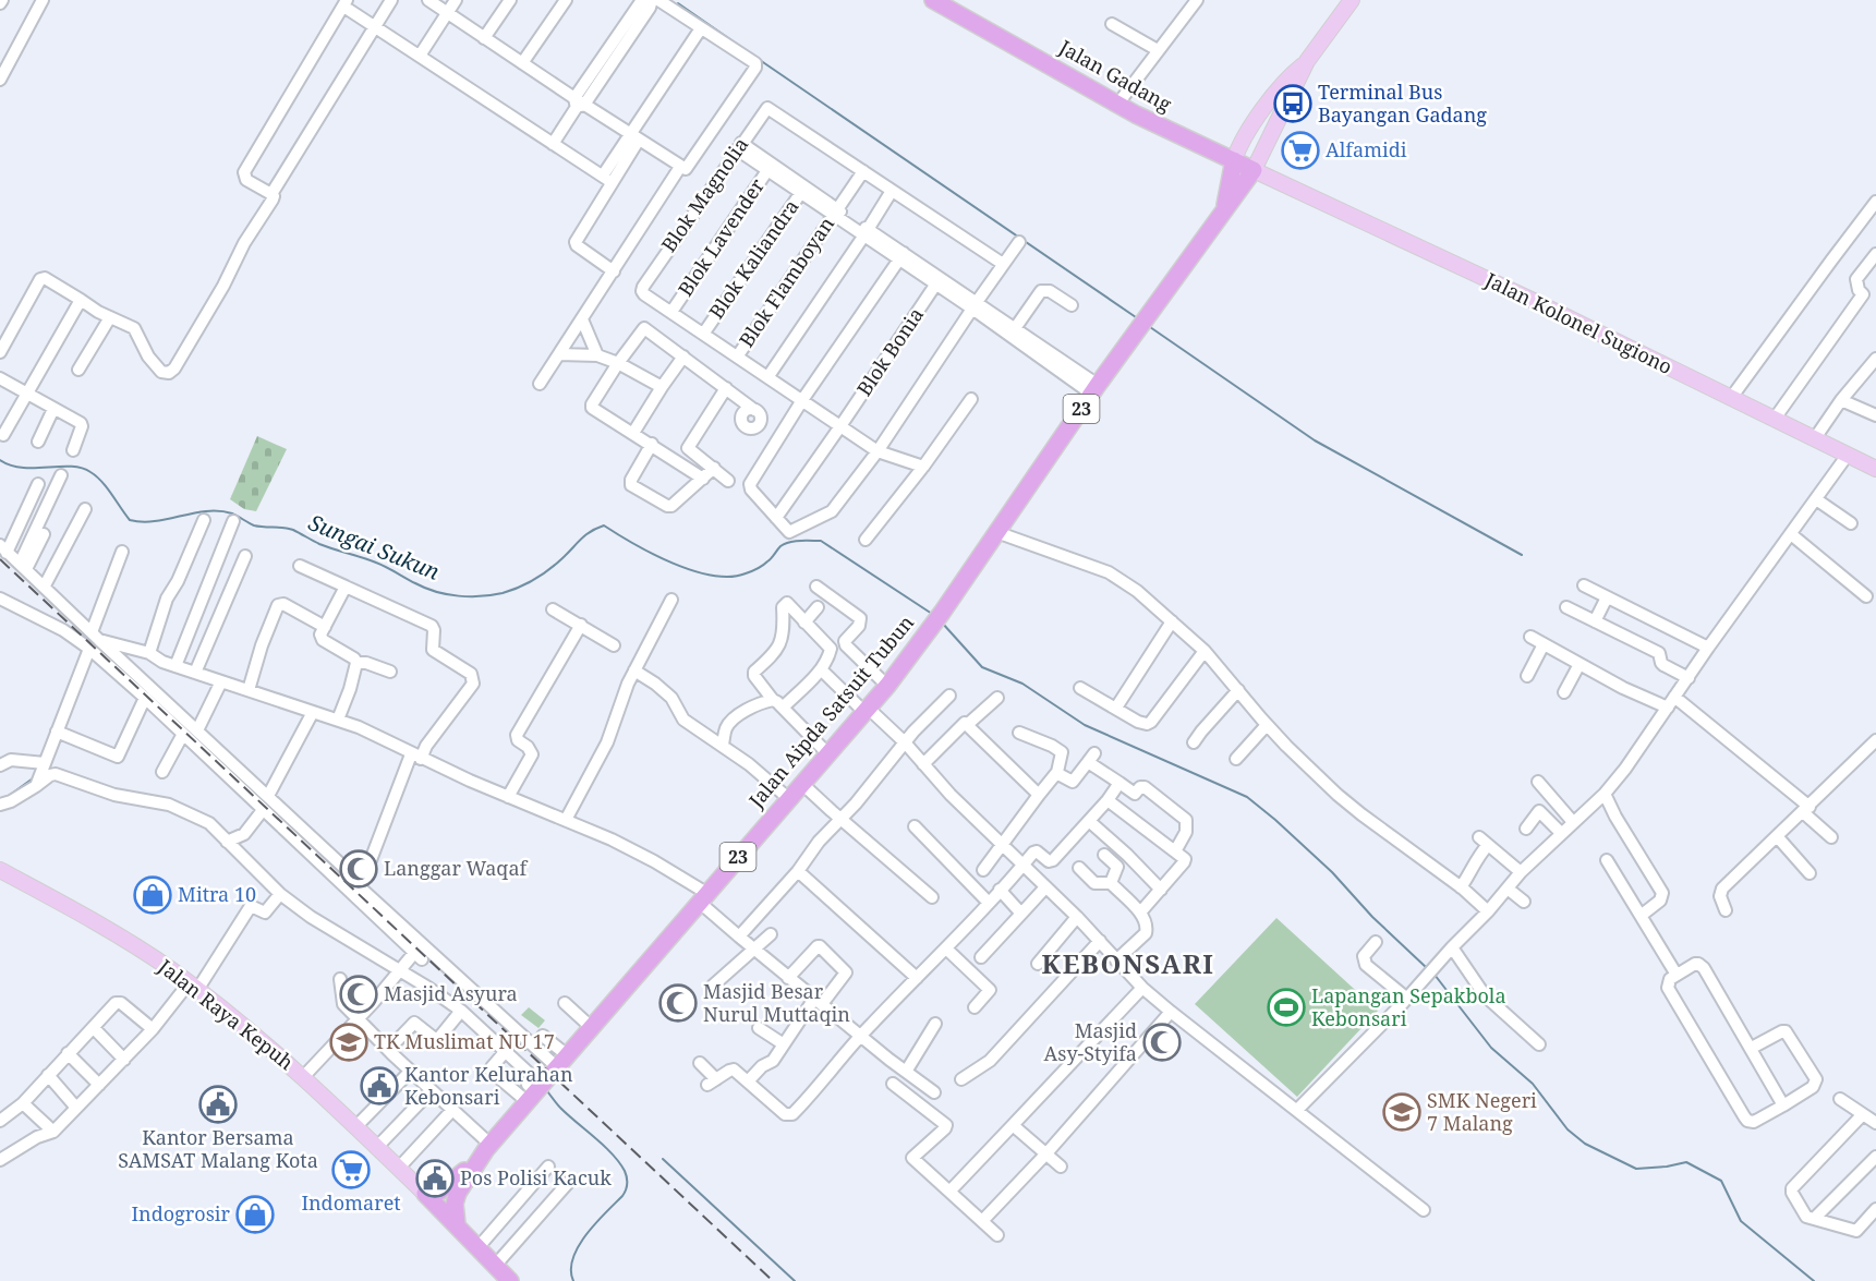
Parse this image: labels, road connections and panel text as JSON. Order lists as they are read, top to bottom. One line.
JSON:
{"streets":{"highway":["Jalan Gadang","23","Jalan Aipda Satsuit Tubun"],"main road":["Jalan Kolonel Sugiono","Jalan Raya Kepuh"],"street":["Blok Magnolia","Blok Lavender","Blok Kaliandra","Blok Flamboyan","Blok Bonia"]},"crossings":[["Jalan Gadang","Jalan Kolonel Sugiono"],["Jalan Gadang","Jalan Aipda Satsuit Tubun"],["Blok Magnolia","Blok Lavender"],["Blok Magnolia","Blok Flamboyan"],["Jalan Aipda Satsuit Tubun","Jalan Raya Kepuh"]],"districts":["KEBONSARI"],"water":["Sungai Sukun"],"places":{"bus stop":["Terminal Bus Bayangan Gadang"],"supermarket":["Alfamidi","Indomaret"],"mosque":["Langgar Waqaf","Masjid Asyura","Masjid Besar Nurul Muttaqin","Masjid Asy-Styifa"],"shop":["Mitra 10","Indogrosir"],"sports":["Lapangan Sepakbola Kebonsari"],"school or university":["TK Muslimat NU 17","SMK Negeri 7 Malang"],"public building":["Kantor Kelurahan Kebonsari","Kantor Bersama SAMSAT Malang Kota","Pos Polisi Kacuk"]}}
